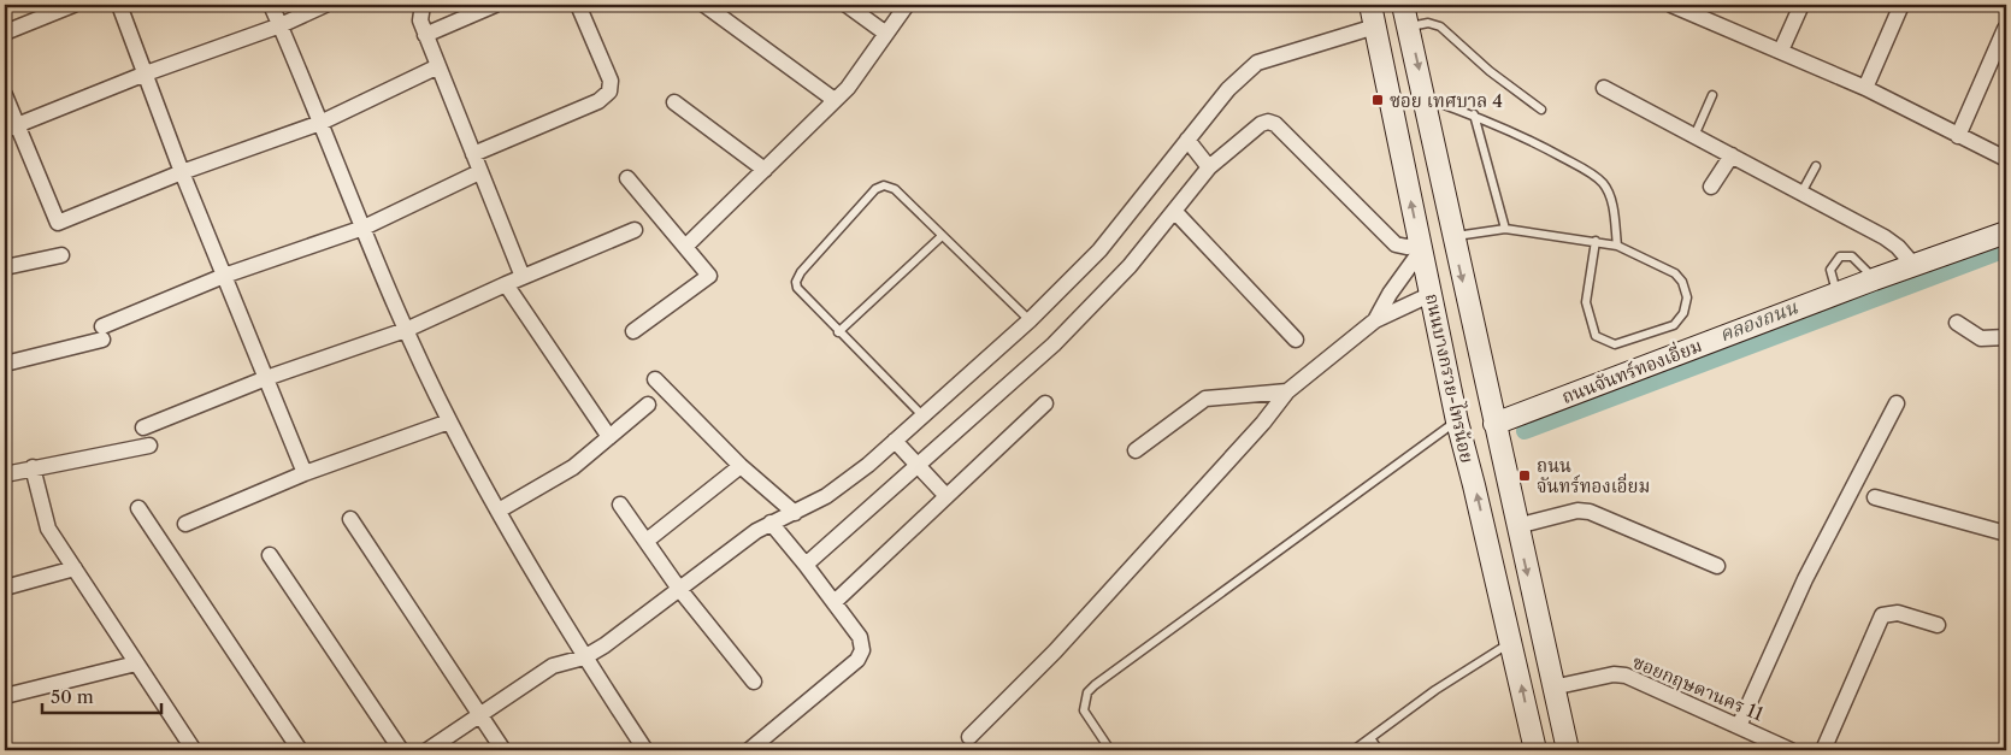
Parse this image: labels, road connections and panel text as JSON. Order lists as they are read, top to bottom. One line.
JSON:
{"streets":{"main road":["ถนนจันทร์ทองเอี่ยม","ถนนบางกรวย-ไทรน้อย"],"street":["ซอยกฤษดานคร 11"]},"crossings":[["ถนนจันทร์ทองเอี่ยม","ถนนบางกรวย-ไทรน้อย"],["ถนนบางกรวย-ไทรน้อย","ซอยกฤษดานคร 11"]],"water":["คลองถนน"],"places":{"transit":["ซอย เทศบาล 4","ถนน จันทร์ทองเอี่ยม"]},"scale_bar":"50 m"}
